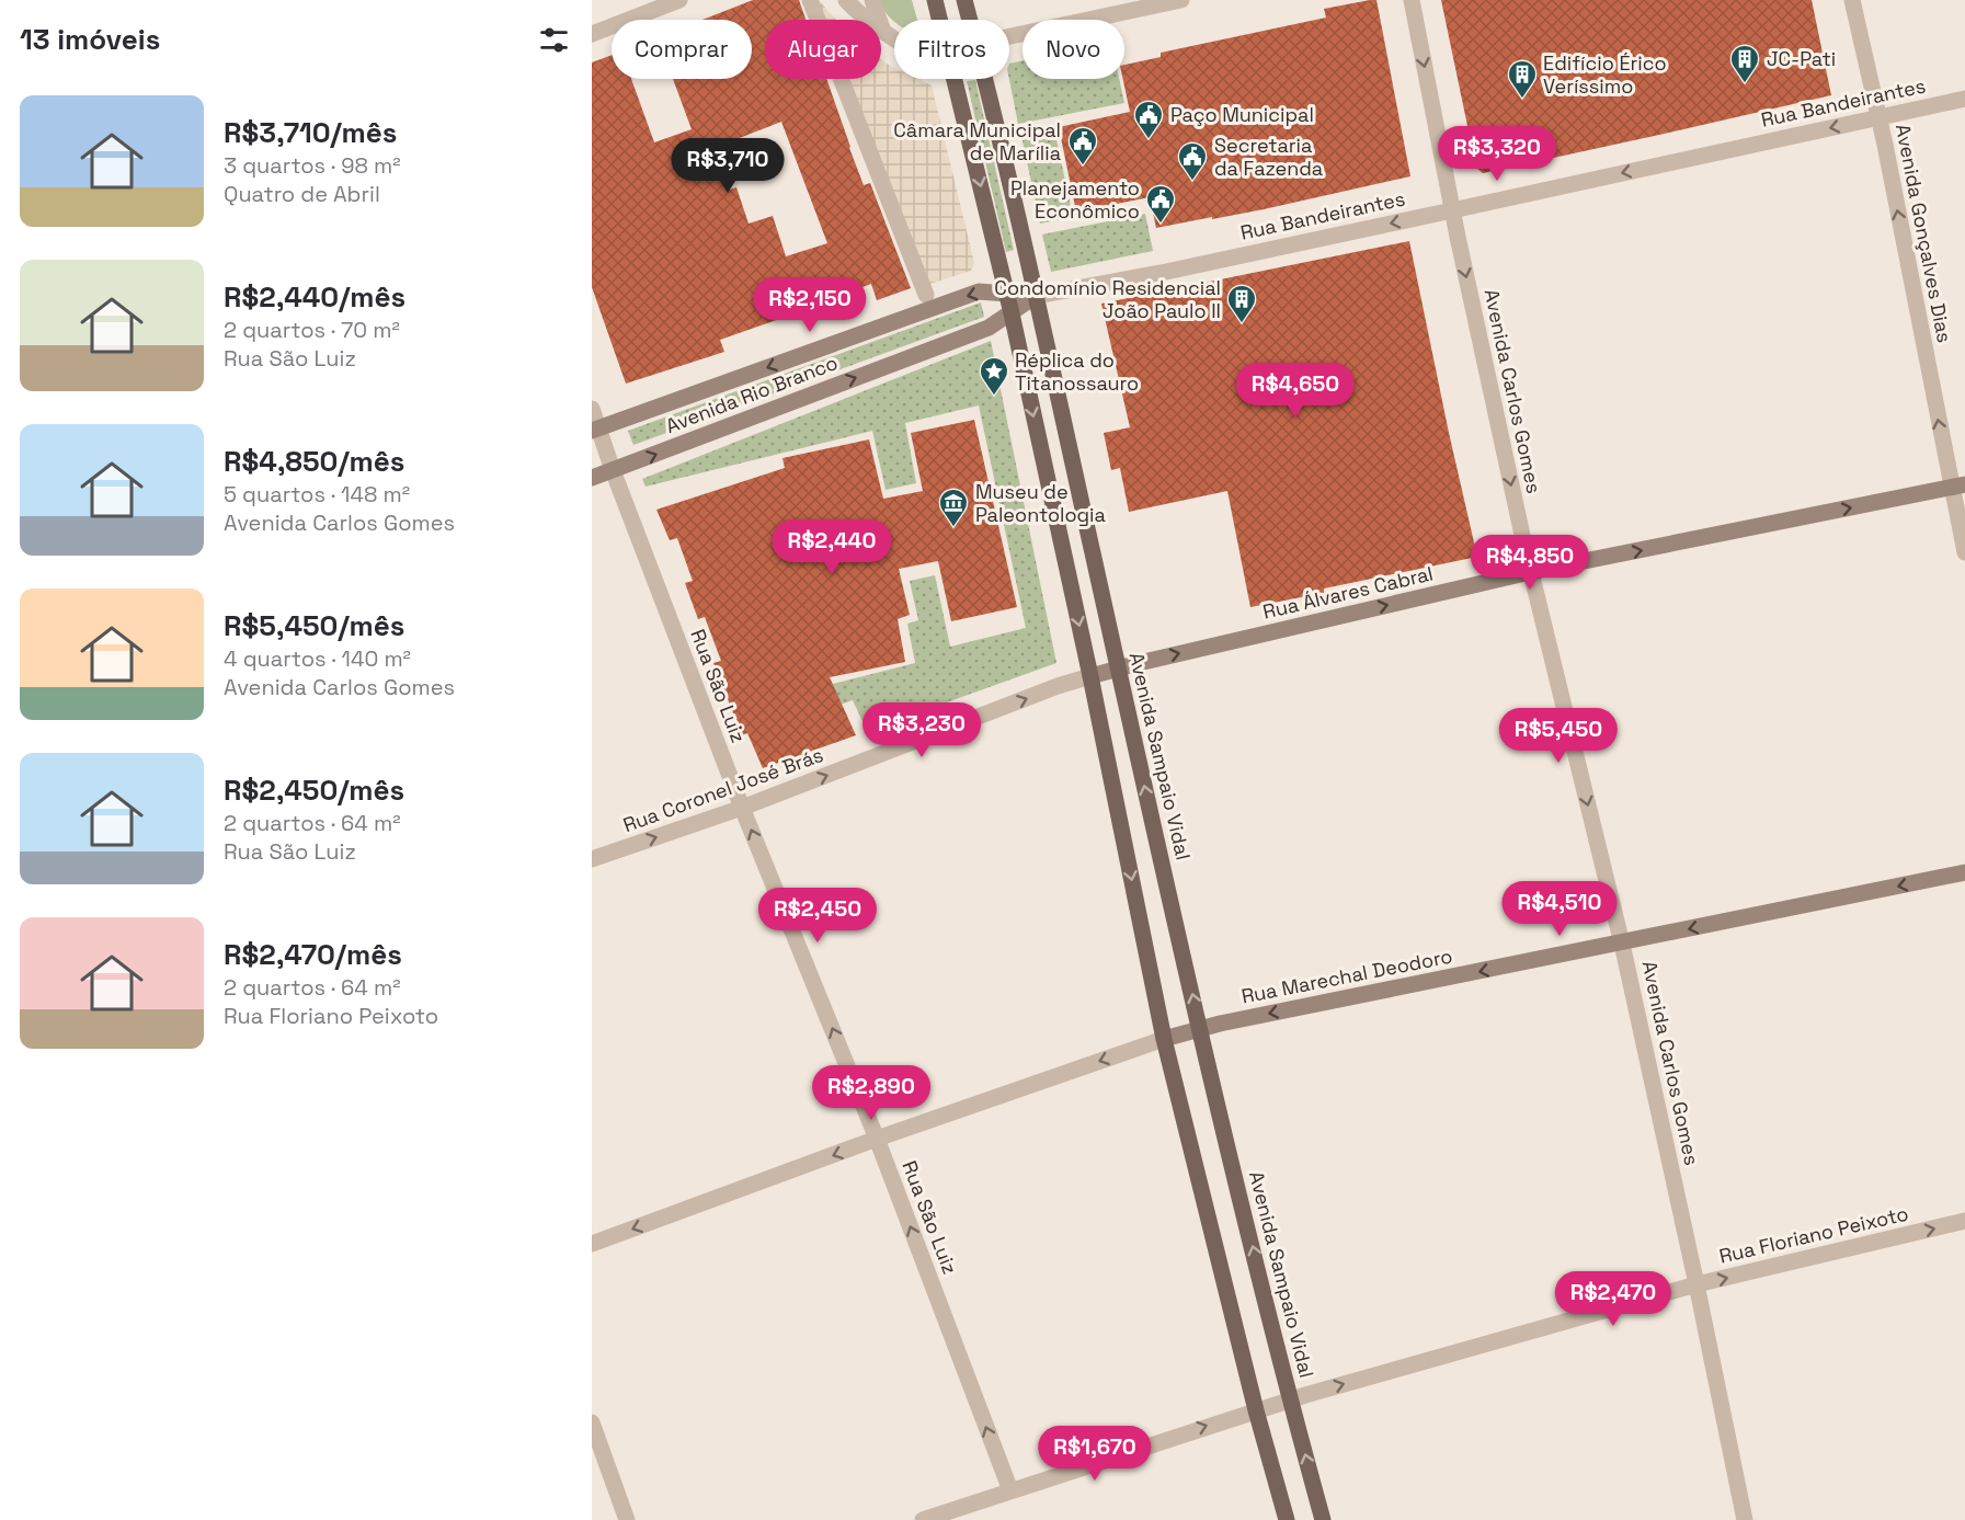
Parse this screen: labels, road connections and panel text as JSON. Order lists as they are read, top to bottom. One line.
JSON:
{"streets":{"main road":["Avenida Rio Branco","Rua Álvares Cabral","Avenida Sampaio Vidal","Rua Marechal Deodoro"],"street":["Rua Bandeirantes","Avenida Gonçalves Dias","Avenida Carlos Gomes","Rua São Luiz","Rua Coronel José Brás","Rua Floriano Peixoto"]},"crossings":[["Rua Bandeirantes","Avenida Gonçalves Dias"],["Rua Bandeirantes","Avenida Carlos Gomes"],["Rua Bandeirantes","Avenida Rio Branco"],["Rua Bandeirantes","Avenida Sampaio Vidal"],["Avenida Gonçalves Dias","Rua Álvares Cabral"],["Avenida Carlos Gomes","Rua Álvares Cabral"],["Avenida Carlos Gomes","Rua Marechal Deodoro"],["Avenida Carlos Gomes","Rua Floriano Peixoto"],["Avenida Rio Branco","Rua São Luiz"],["Avenida Rio Branco","Avenida Sampaio Vidal"],["Rua Álvares Cabral","Avenida Sampaio Vidal"],["Rua Álvares Cabral","Rua Coronel José Brás"],["Rua São Luiz","Rua Coronel José Brás"],["Rua São Luiz","Rua Floriano Peixoto"],["Avenida Sampaio Vidal","Rua Marechal Deodoro"],["Avenida Sampaio Vidal","Rua Floriano Peixoto"]],"one_way":["Rua Bandeirantes","Avenida Gonçalves Dias","Avenida Carlos Gomes","Rua Álvares Cabral","Rua São Luiz","Rua Coronel José Brás","Rua Marechal Deodoro","Rua Floriano Peixoto"],"places":{"building":["JC-Pati","Edifício Érico Veríssimo","Condomínio Residencial João Paulo II"],"public building":["Paço Municipal","Câmara Municipal de Marília","Secretaria da Fazenda","Planejamento Econômico"],"place":["Réplica do Titanossauro"],"museum":["Museu de Paleontologia"]},"page":{"heading":"13 imóveis","chip":["Comprar","Alugar","Filtros","Novo"],"list":[{"name":"R$3,710/mês","note":"3 quartos · 98 m² · Quatro de Abril"},{"name":"R$2,440/mês","note":"2 quartos · 70 m² · Rua São Luiz"},{"name":"R$4,850/mês","note":"5 quartos · 148 m² · Avenida Carlos Gomes"},{"name":"R$5,450/mês","note":"4 quartos · 140 m² · Avenida Carlos Gomes"},{"name":"R$2,450/mês","note":"2 quartos · 64 m² · Rua São Luiz"},{"name":"R$2,470/mês","note":"2 quartos · 64 m² · Rua Floriano Peixoto"}],"price":["R$3,320","R$3,710","R$2,150","R$4,650","R$2,440","R$4,850","R$3,230","R$5,450","R$4,510","R$2,450","R$2,890","R$2,470","R$1,670"]}}
